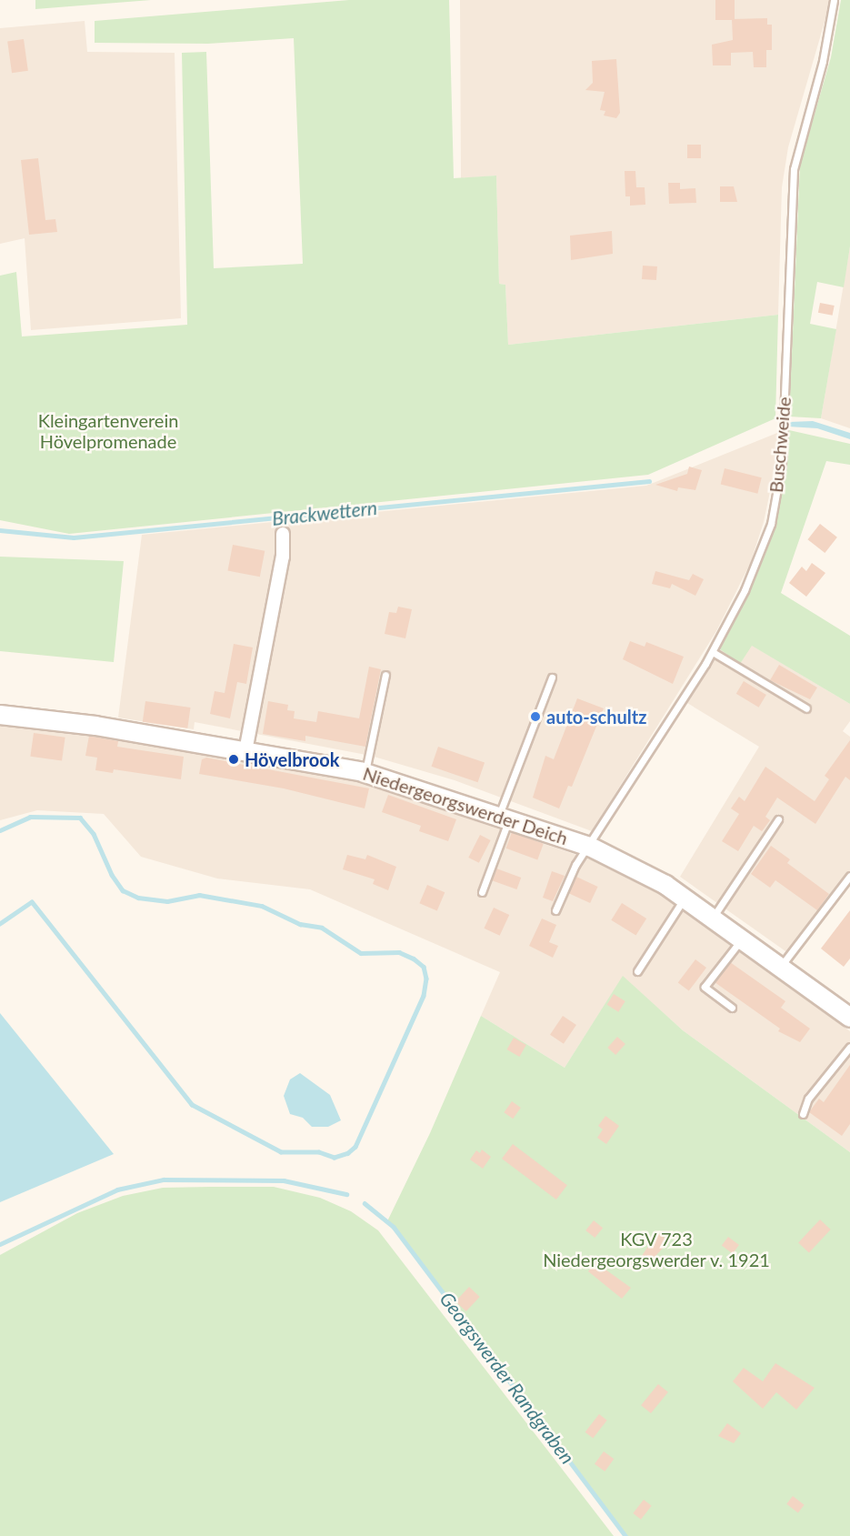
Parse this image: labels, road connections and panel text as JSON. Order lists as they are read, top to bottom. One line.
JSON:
{"streets":{"street":["Niedergeorgswerder Deich"],"lane":["Buschweide"]},"crossings":[["Buschweide","Niedergeorgswerder Deich"]],"water":["Brackwettern","Georgswerder Randgraben"],"parks":["Kleingartenverein Hövelpromenade","KGV 723 Niedergeorgswerder v. 1921"],"places":["auto-schultz","Hövelbrook"]}
